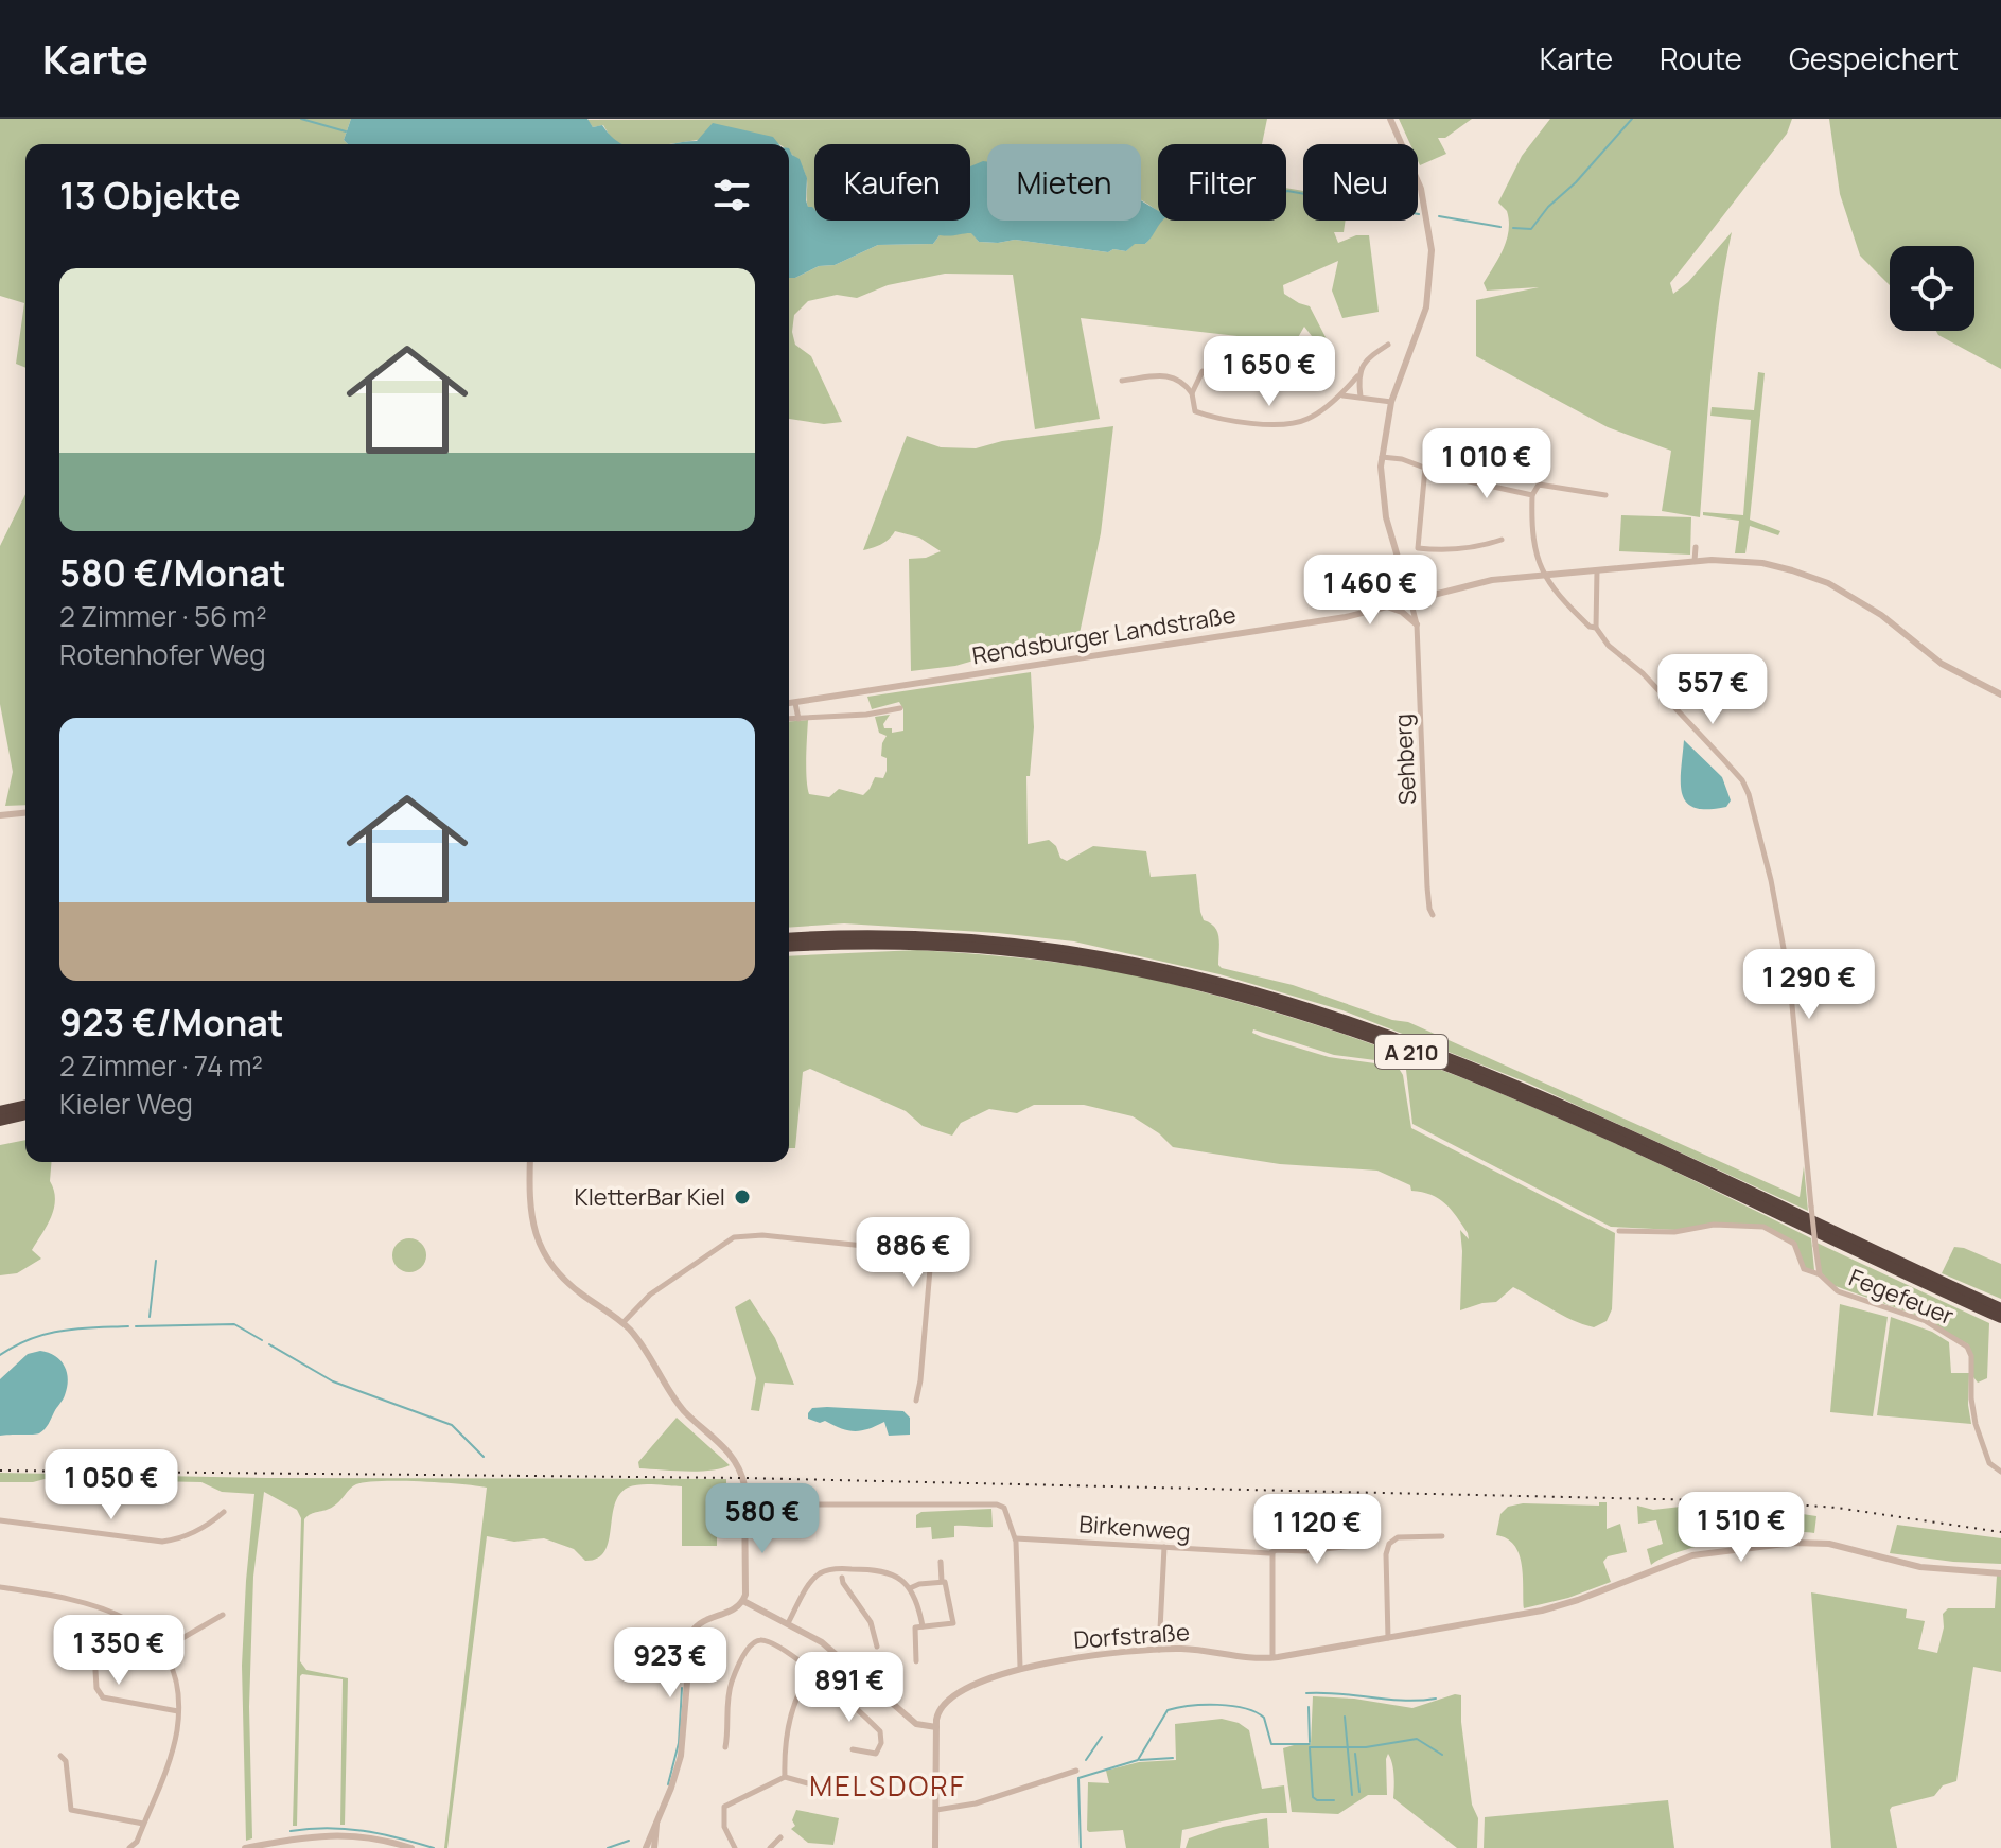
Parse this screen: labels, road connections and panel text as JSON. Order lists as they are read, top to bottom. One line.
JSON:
{"streets":{"highway":["A 210"],"street":["Rendsburger Landstraße","Sehberg","Fegefeuer","Birkenweg","Dorfstraße"]},"crossings":[["Rendsburger Landstraße","Sehberg"],["Rendsburger Landstraße","Fegefeuer"]],"districts":["MELSDORF"],"places":["KletterBar Kiel"],"page":{"header":"Karte","nav":["Karte","Route","Gespeichert"],"chip":["Kaufen","Mieten","Filter","Neu"],"heading":"13 Objekte","list":[{"name":"580 €/Monat","note":"2 Zimmer · 56 m² · Rotenhofer Weg"},{"name":"923 €/Monat","note":"2 Zimmer · 74 m² · Kieler Weg"}],"price":["1 650 €","1 010 €","1 460 €","557 €","1 290 €","886 €","1 050 €","580 €","1 510 €","1 120 €","1 350 €","923 €","891 €"]}}
